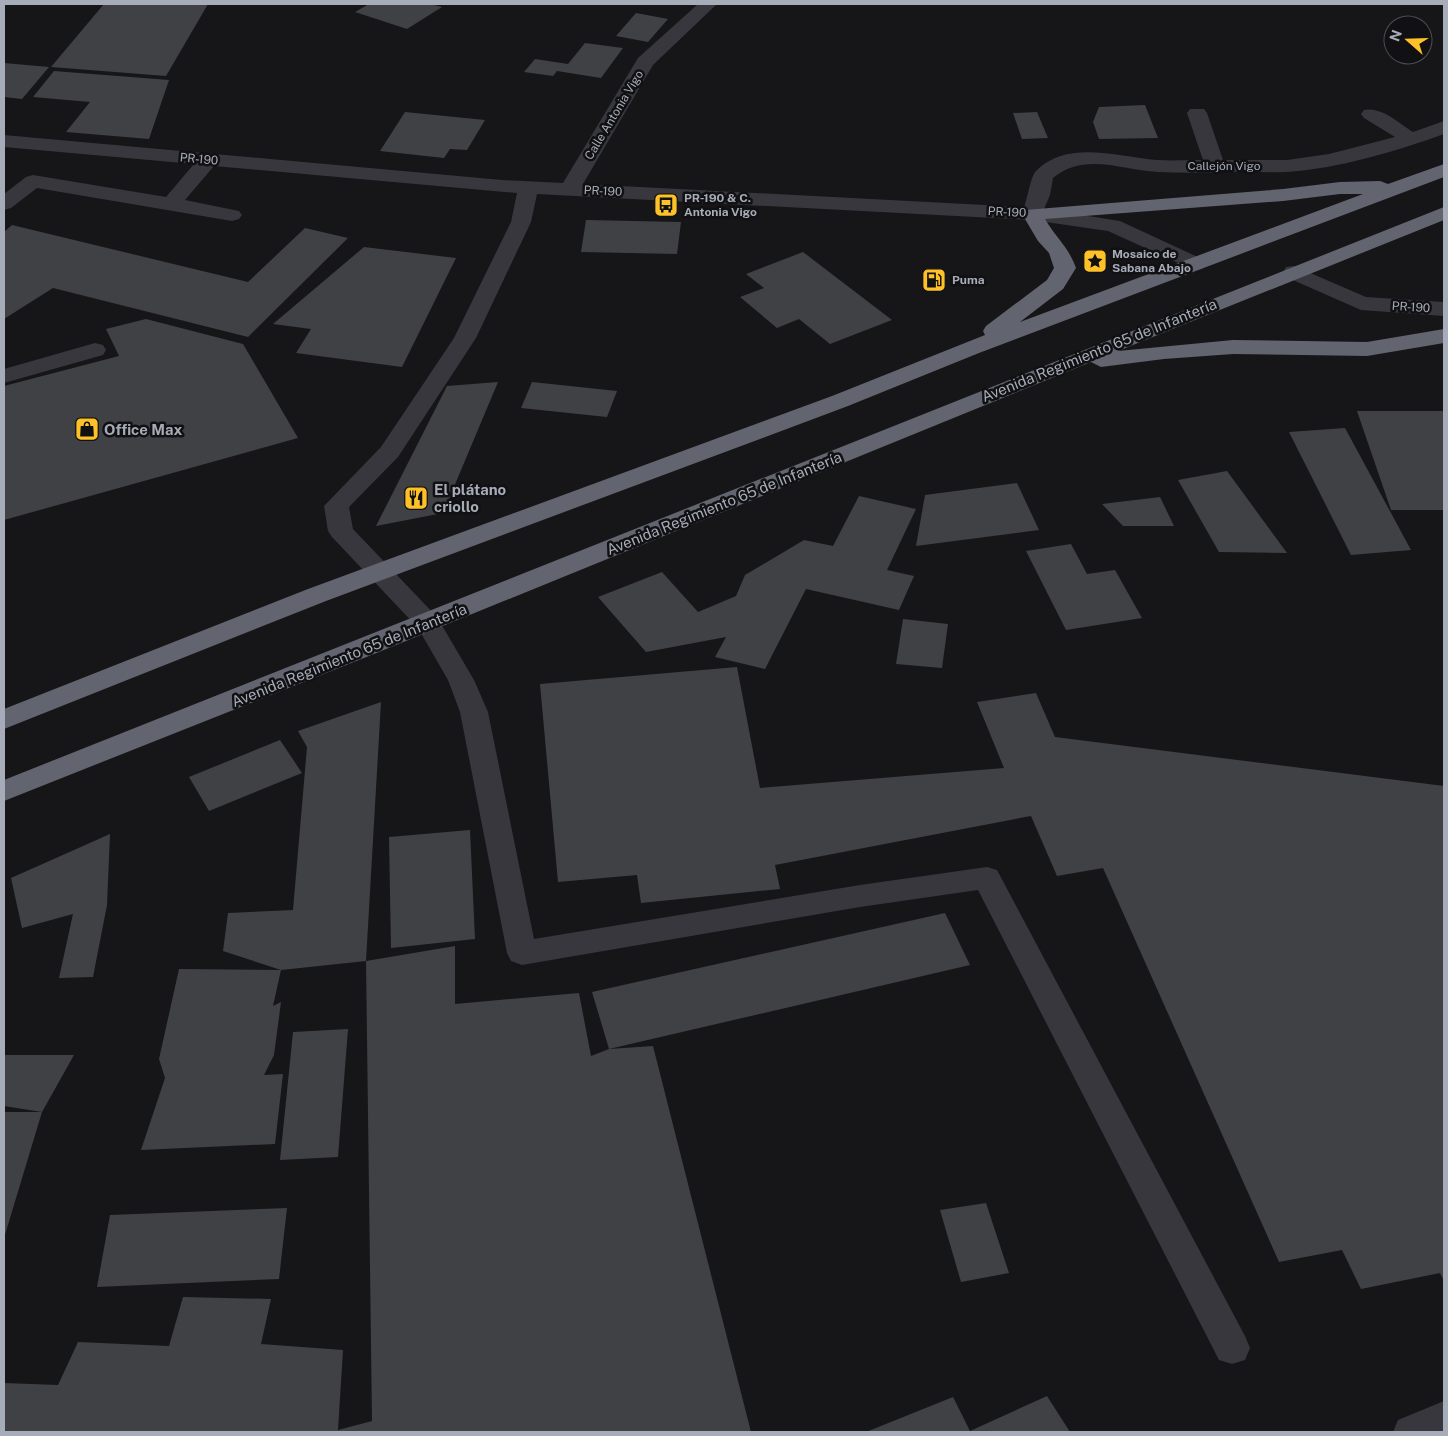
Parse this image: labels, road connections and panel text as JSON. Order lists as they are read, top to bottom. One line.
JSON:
{"streets":{"highway":["Avenida Regimiento 65 de Infantería"],"street":["Calle Antonia Vigo","PR-190","Callejón Vigo"]},"crossings":[["Calle Antonia Vigo","PR-190"],["PR-190","Callejón Vigo"],["PR-190","Avenida Regimiento 65 de Infantería"]],"places":{"bus stop":["PR-190 & C. Antonia Vigo"],"place":["Mosaico de Sabana Abajo"],"fuel station":["Puma"],"shop":["Office Max"],"restaurant":["El plátano criollo"]},"north":"left"}
